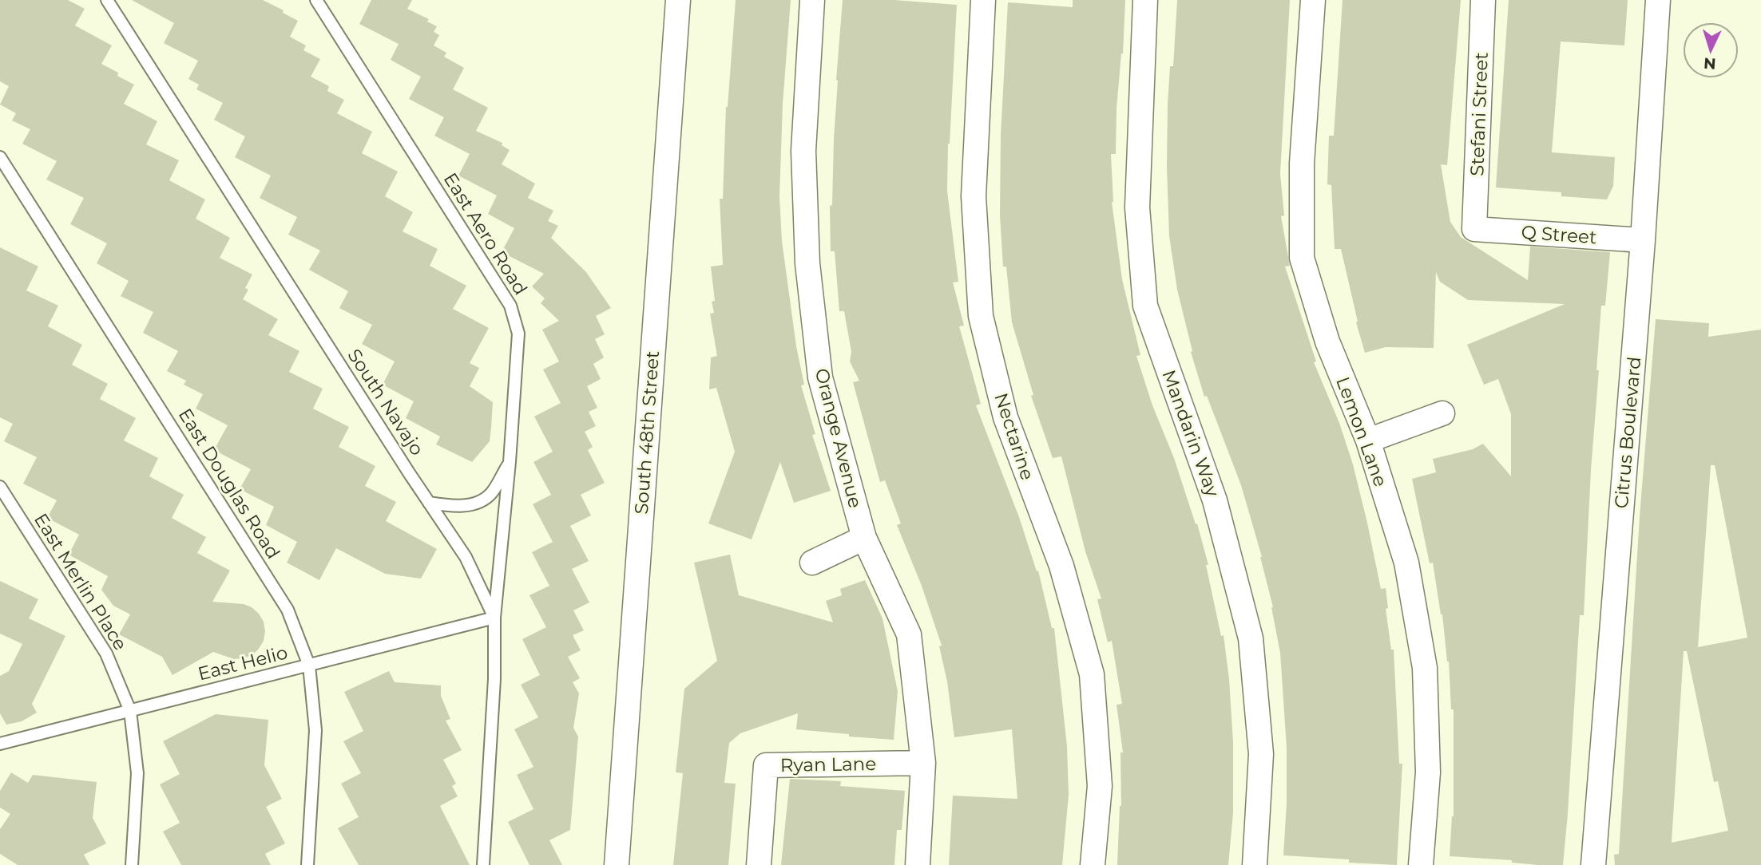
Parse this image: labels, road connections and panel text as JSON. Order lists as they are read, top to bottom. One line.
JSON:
{"streets":{"street":["Stefani Street","Q Street","Lemon Lane","South 48th Street","Citrus Boulevard","Mandarin Way","Nectarine","Orange Avenue","Ryan Lane"],"lane":["East Aero Road","South Navajo","East Douglas Road","East Merlin Place","East Helio"]},"crossings":[["Stefani Street","Q Street"],["East Aero Road","South Navajo"],["East Aero Road","East Helio"],["Q Street","Citrus Boulevard"],["South Navajo","East Helio"],["Orange Avenue","Ryan Lane"],["East Douglas Road","East Helio"],["East Merlin Place","East Helio"]],"north":"bottom"}
